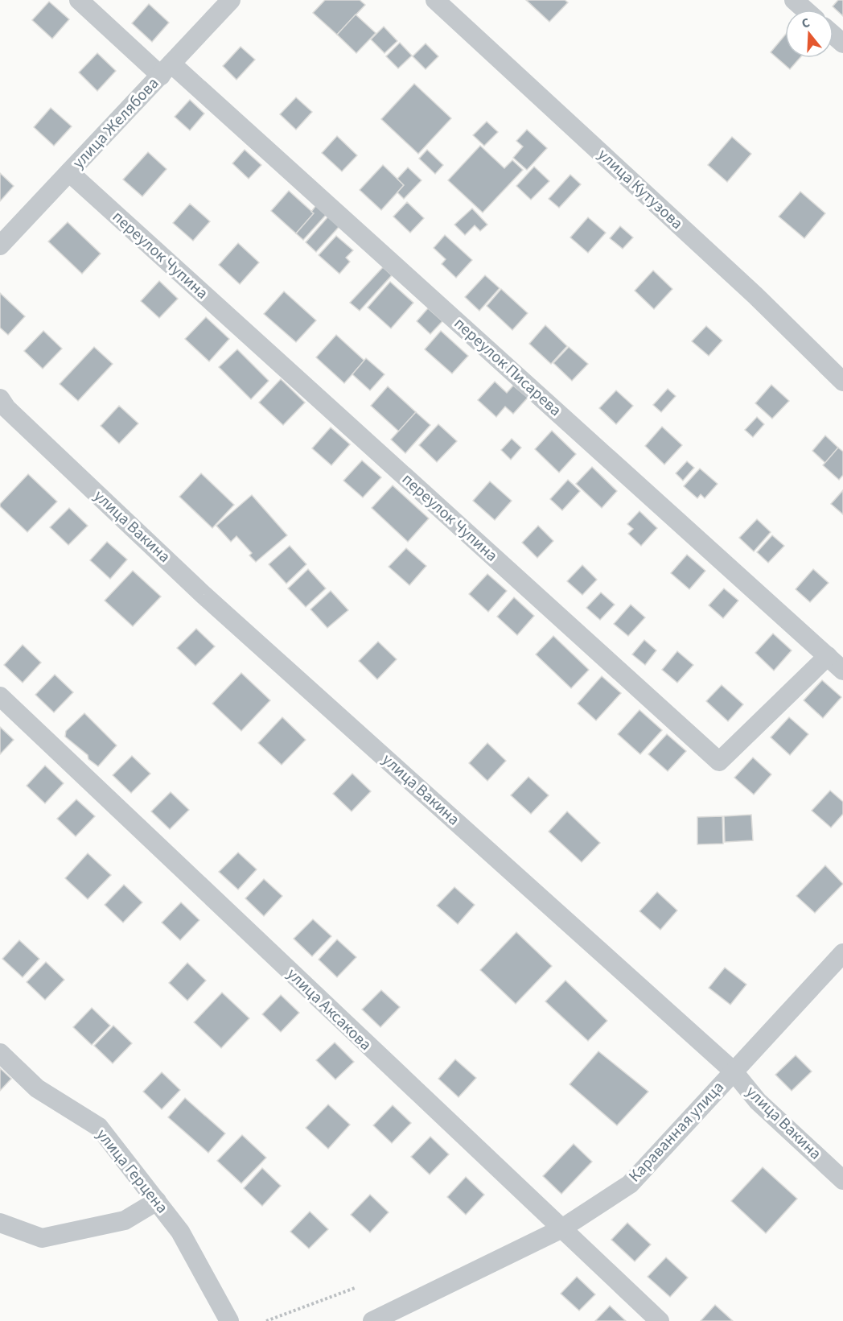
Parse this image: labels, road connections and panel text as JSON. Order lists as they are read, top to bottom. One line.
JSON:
{"streets":{"street":["улица Желябова","улица Кутузова","переулок Чупина","переулок Писарева","улица Вакина","улица Аксакова","Караванная улица","улица Герцена"]},"crossings":[["улица Желябова","переулок Чупина"],["улица Желябова","переулок Писарева"],["переулок Чупина","переулок Писарева"],["улица Вакина","Караванная улица"],["улица Аксакова","Караванная улица"]],"north":"top"}
